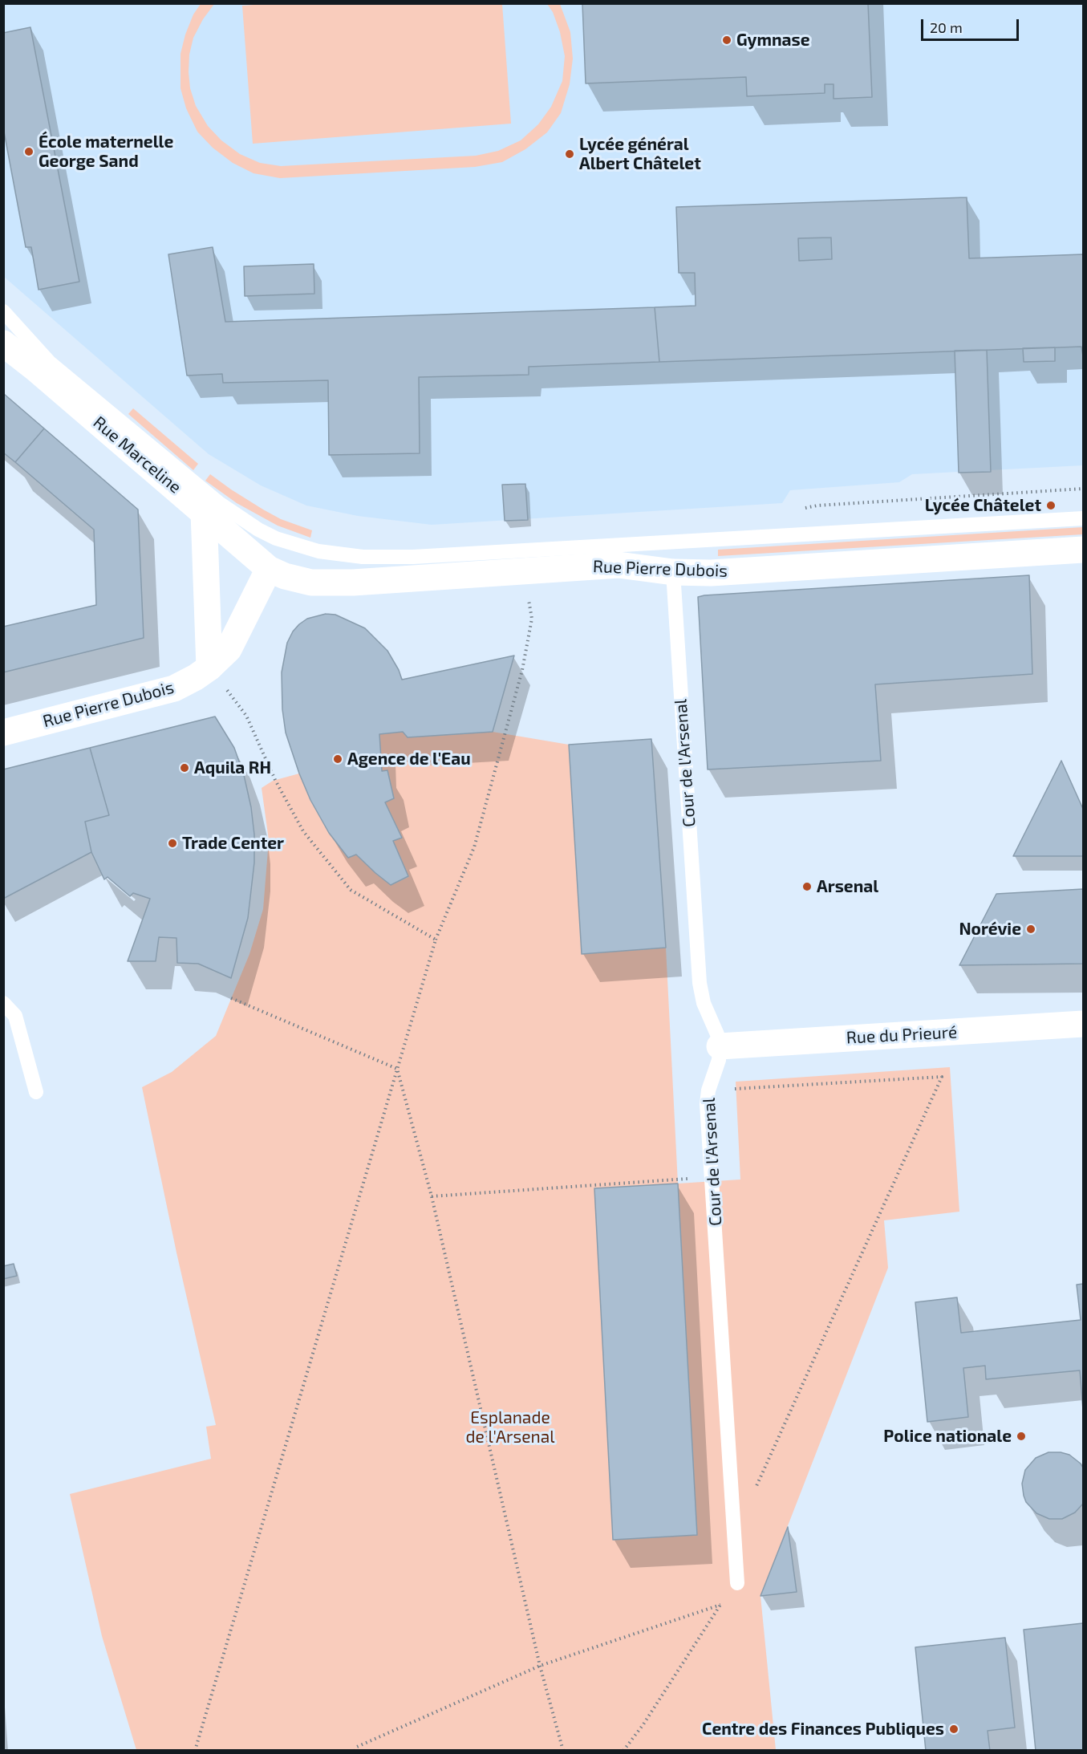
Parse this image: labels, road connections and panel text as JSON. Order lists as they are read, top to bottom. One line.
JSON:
{"streets":{"street":["Rue Marceline","Rue Pierre Dubois","Rue du Prieuré"],"lane":["Cour de l'Arsenal"]},"crossings":[["Rue Marceline","Rue Pierre Dubois"],["Rue Pierre Dubois","Cour de l'Arsenal"],["Cour de l'Arsenal","Rue du Prieuré"]],"parks":["Esplanade de l'Arsenal"],"places":["Gymnase","École maternelle George Sand","Lycée général Albert Châtelet","Lycée Châtelet","Agence de l'Eau","Aquila RH","Trade Center","Arsenal","Norévie","Police nationale","Centre des Finances Publiques"],"scale_bar":"20 m"}
